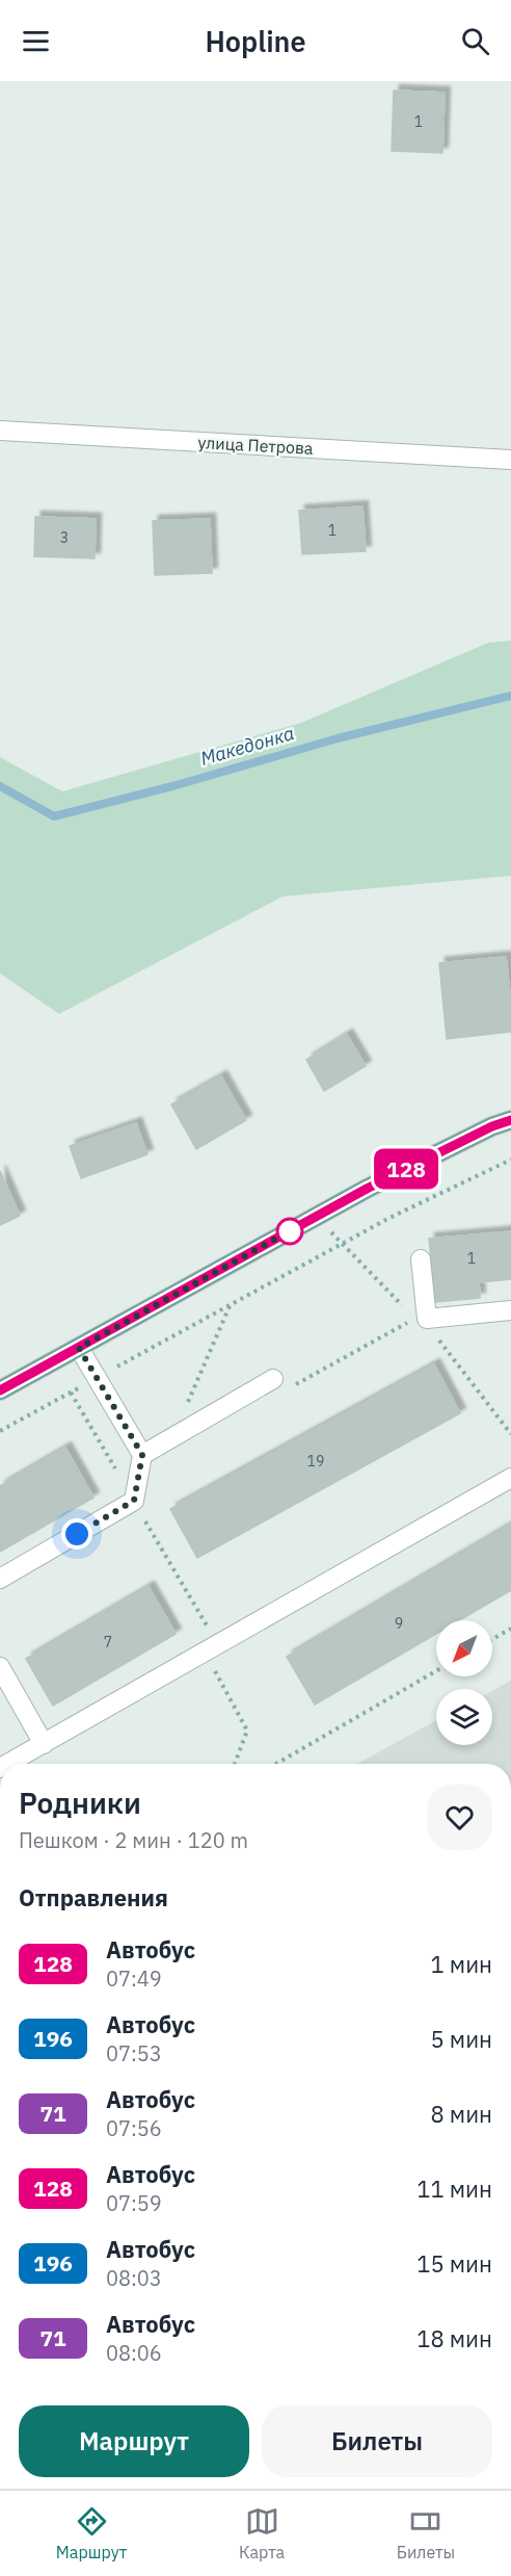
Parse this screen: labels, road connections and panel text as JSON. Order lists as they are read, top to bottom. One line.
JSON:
{"streets":{"street":["улица Петрова"]},"water":["Македонка"],"lines":["bus line 128"],"house_numbers":["1","1","3","1","19","9","7"],"north":"bottom left","page":{"header":"Hopline","on_map":"128","heading":[["Родники","Пешком · 2 мин · 120 m"],"Отправления"],"list":[{"mark":"128","name":"Автобус","note":"07:49","value":"1 мин"},{"mark":"196","name":"Автобус","note":"07:53","value":"5 мин"},{"mark":"71","name":"Автобус","note":"07:56","value":"8 мин"},{"mark":"128","name":"Автобус","note":"07:59","value":"11 мин"},{"mark":"196","name":"Автобус","note":"08:03","value":"15 мин"},{"mark":"71","name":"Автобус","note":"08:06","value":"18 мин"}],"buttons":["Маршрут","Билеты"],"tabs":["Маршрут","Карта","Билеты"]}}
